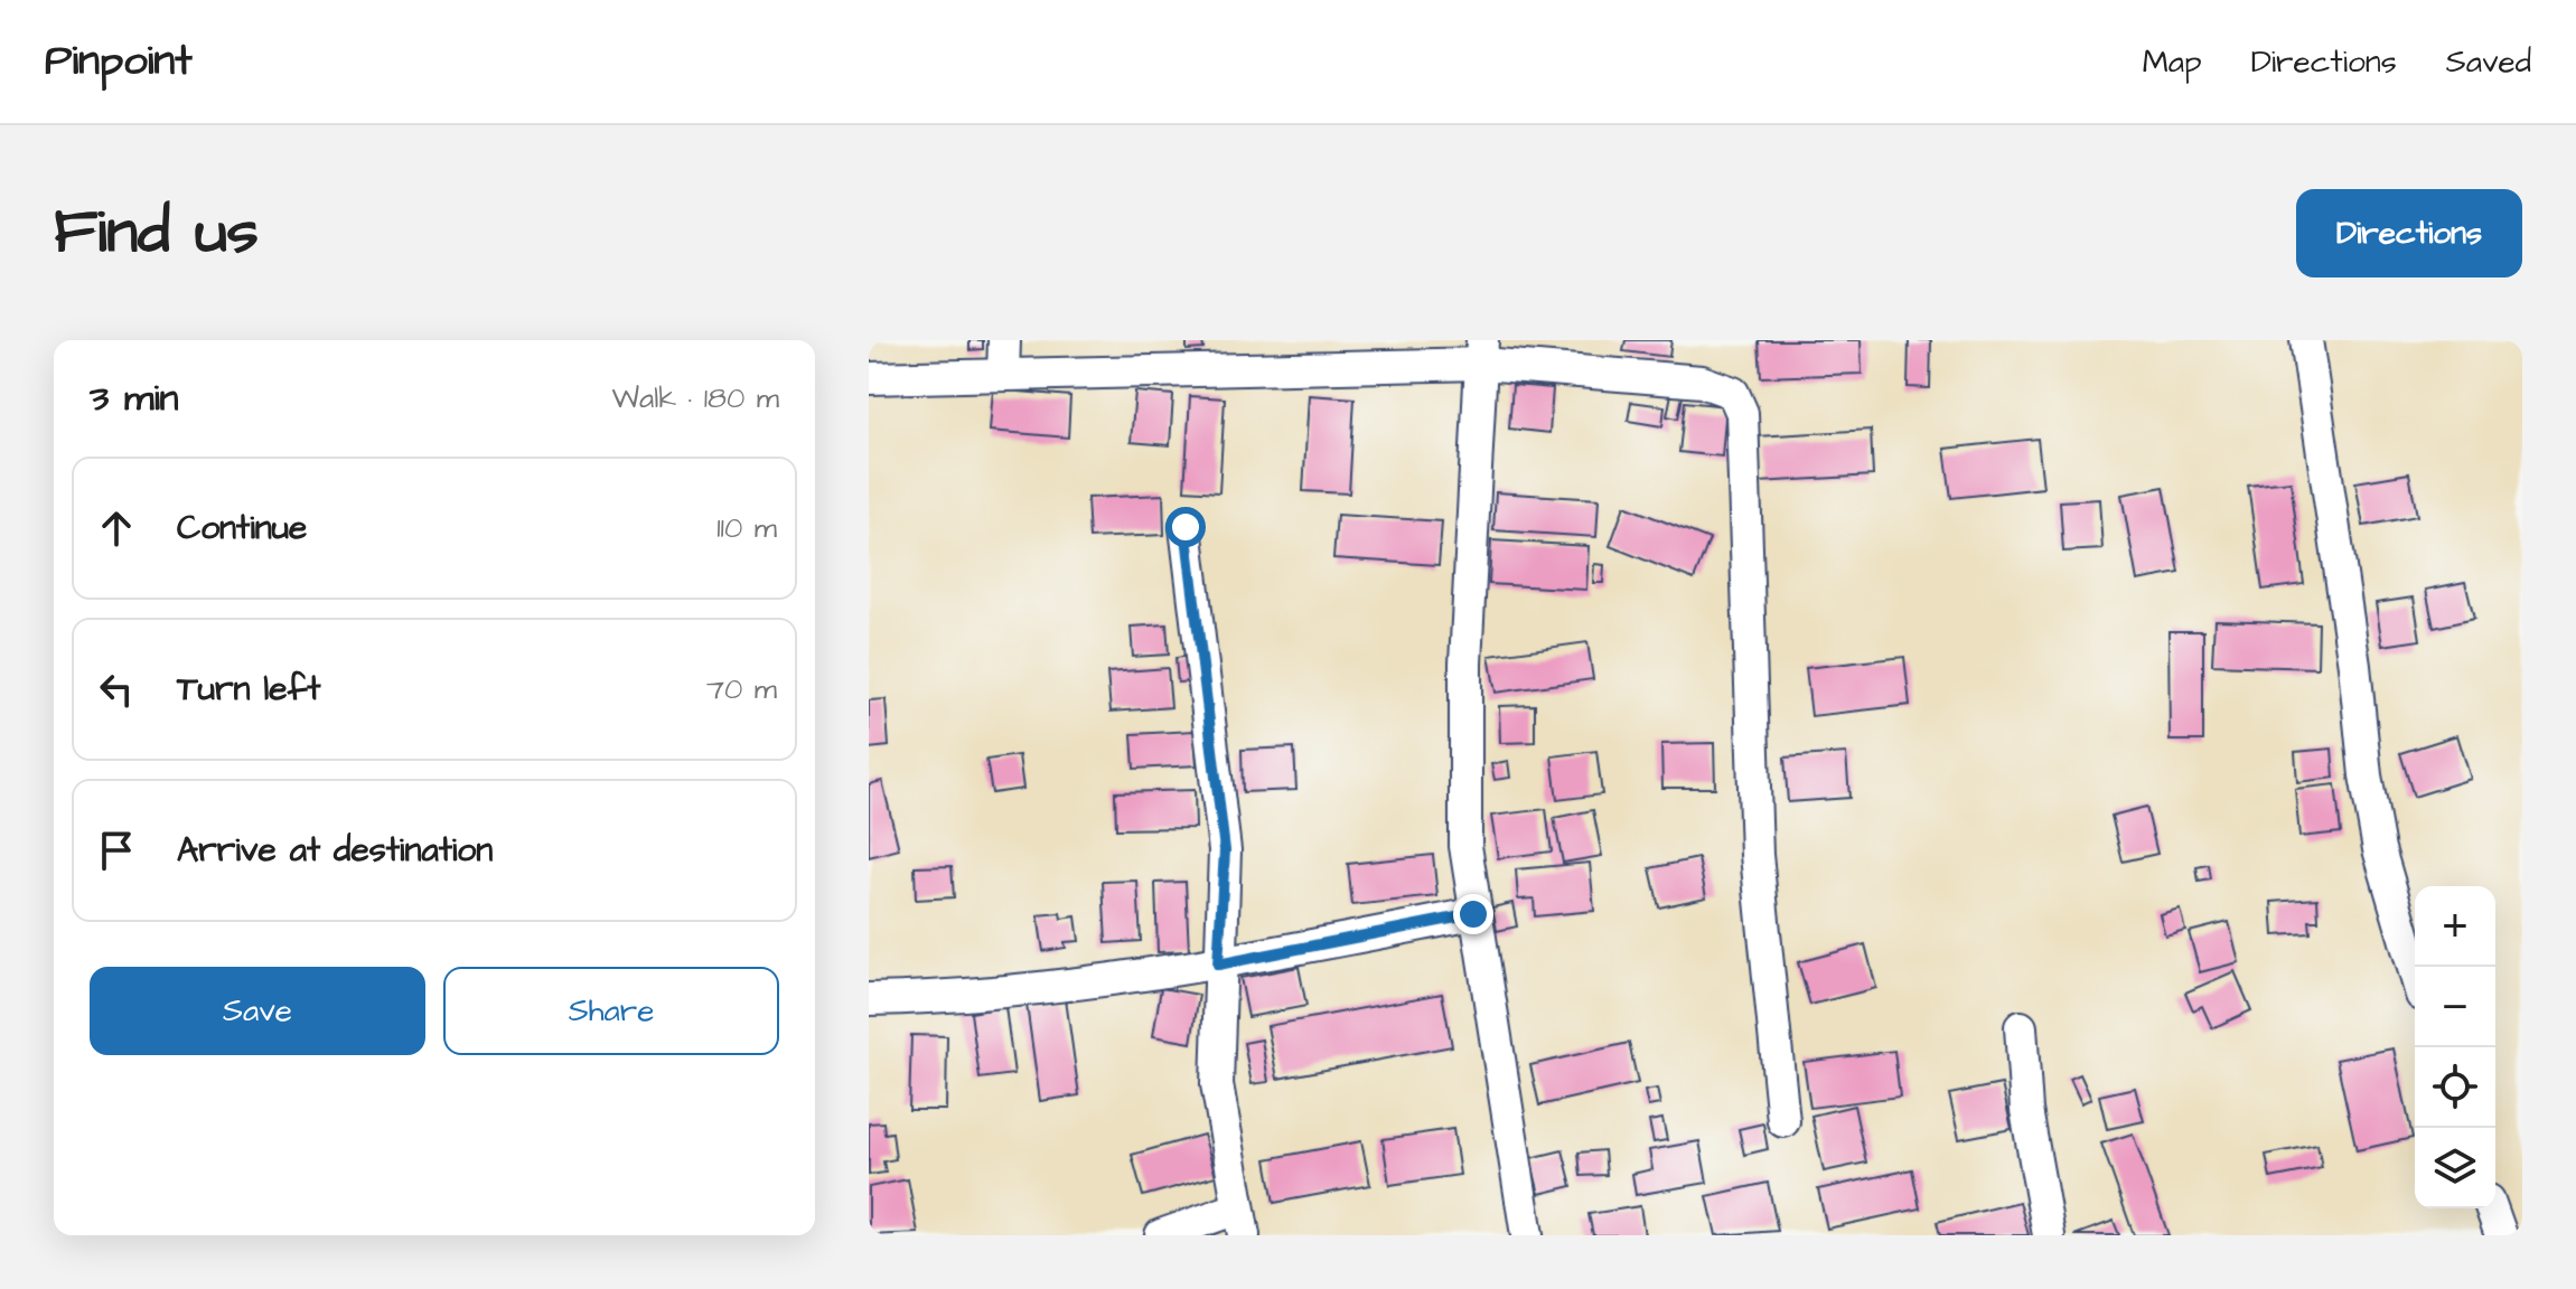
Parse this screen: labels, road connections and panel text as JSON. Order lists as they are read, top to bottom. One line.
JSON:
{"page":{"header":"Pinpoint","nav":["Map","Directions","Saved"],"title":"Find us","buttons":["Directions",["Save","Share"]],"heading":["3 min","Walk · 180 m"],"list":[["Continue","110 m"],["Turn left","70 m"],"Arrive at destination"],"map_buttons":["+","−"]}}
